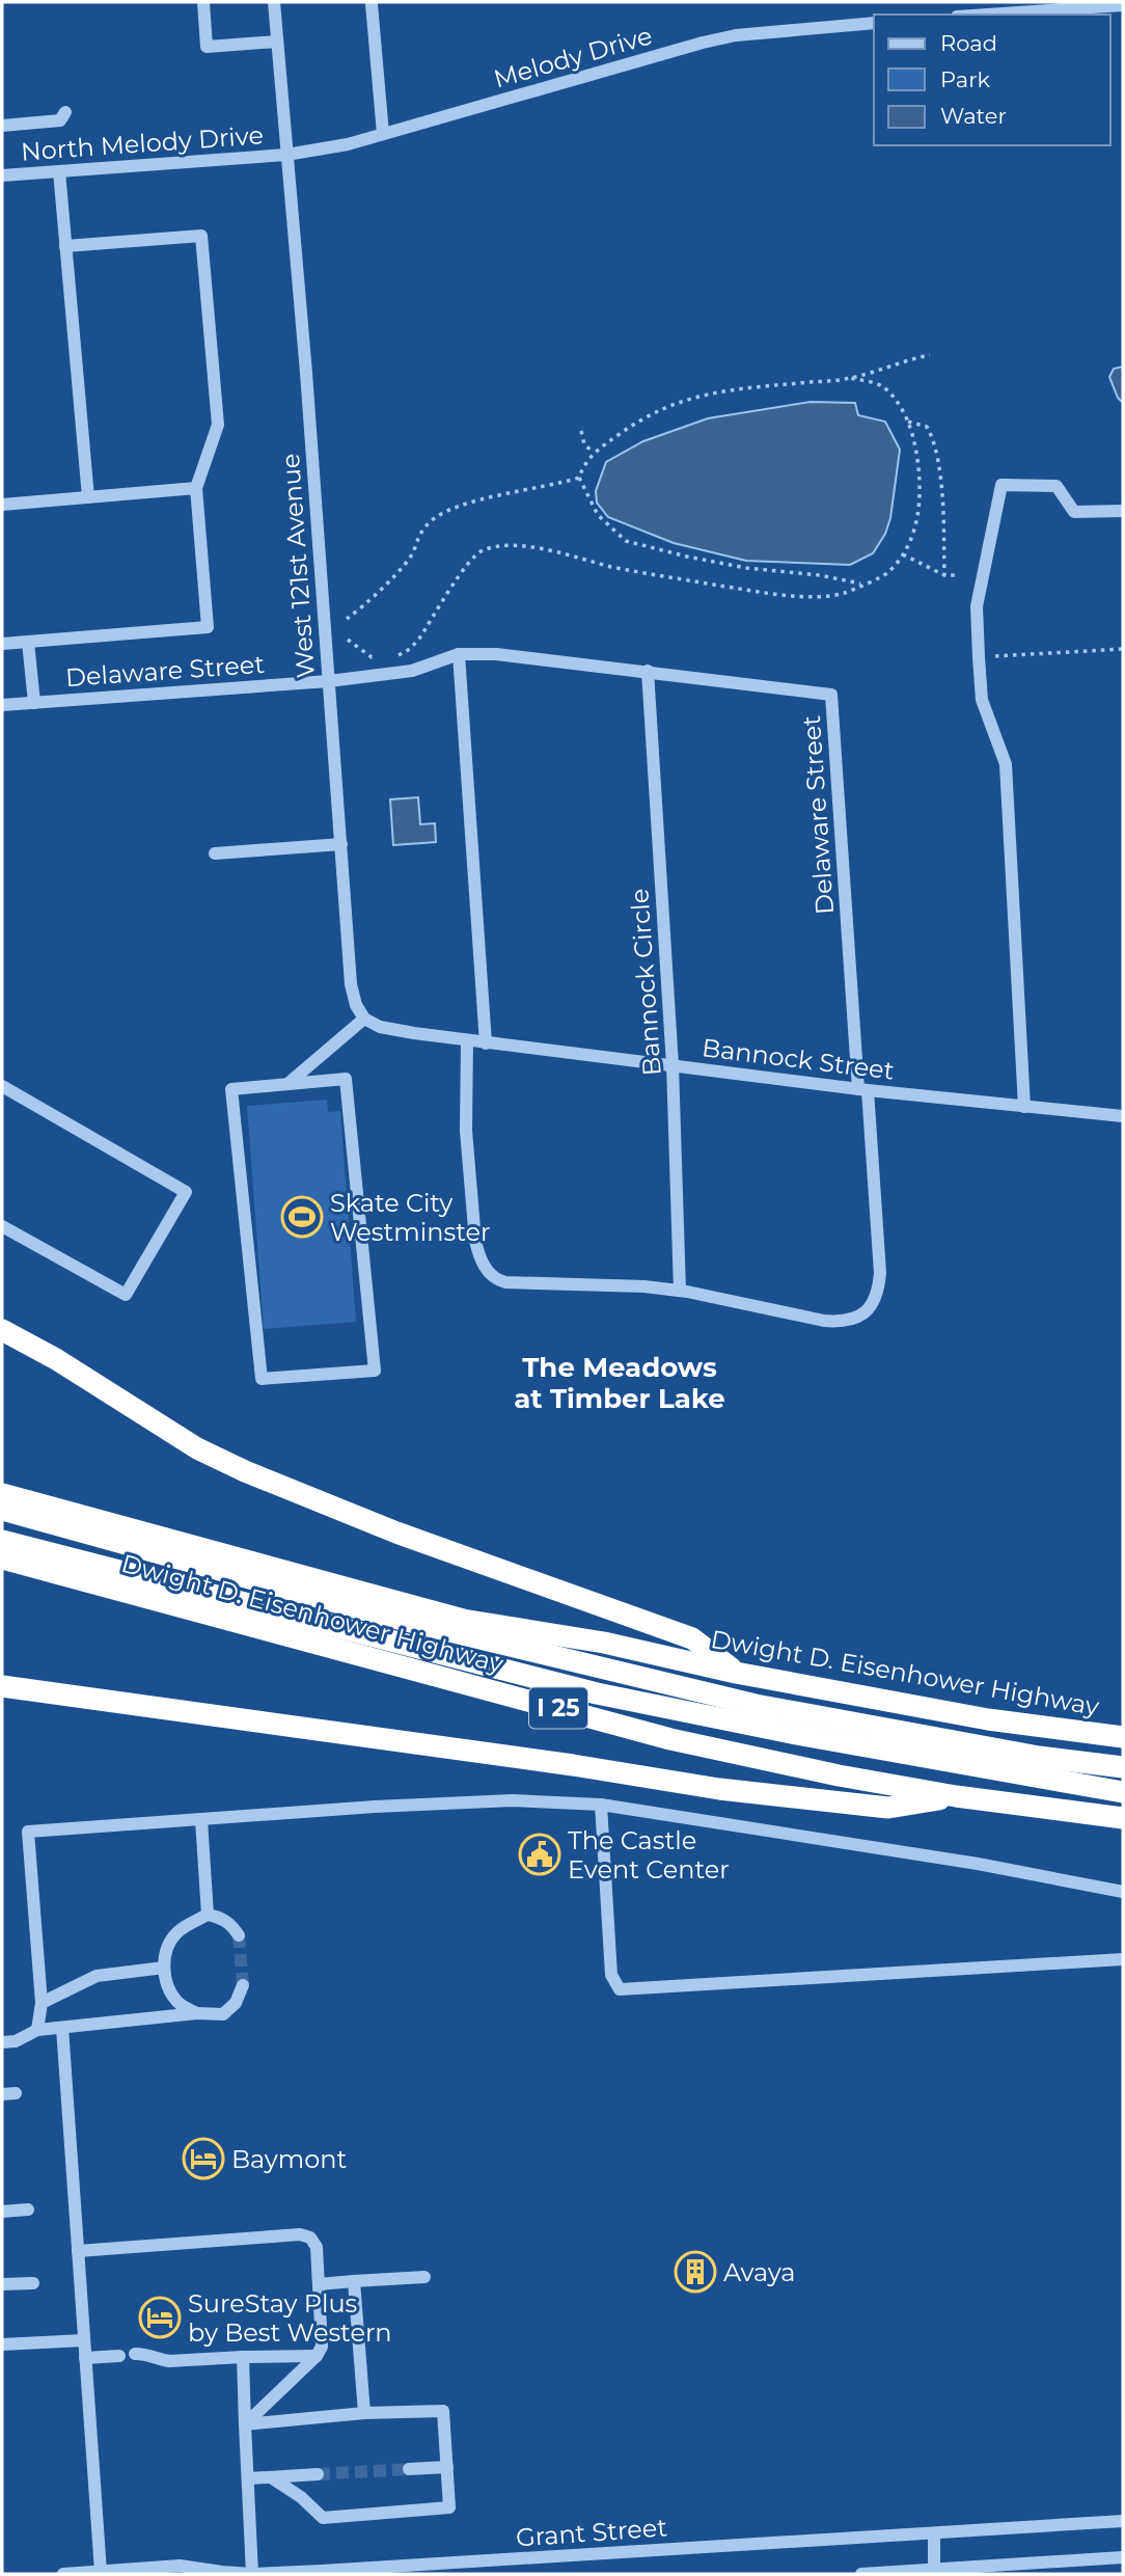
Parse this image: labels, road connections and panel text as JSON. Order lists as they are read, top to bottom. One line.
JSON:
{"streets":{"highway":["Dwight D. Eisenhower Highway","I 25"],"street":["Melody Drive","North Melody Drive","West 121st Avenue","Delaware Street","Bannock Circle","Bannock Street","Grant Street"]},"crossings":[["Melody Drive","North Melody Drive"],["Melody Drive","West 121st Avenue"],["North Melody Drive","West 121st Avenue"],["West 121st Avenue","Delaware Street"],["Delaware Street","Bannock Circle"],["Delaware Street","Bannock Street"],["Bannock Circle","Bannock Street"]],"districts":["The Meadows at Timber Lake"],"places":{"sports":["Skate City Westminster"],"public building":["The Castle Event Center"],"hotel":["Baymont","SureStay Plus by Best Western"],"building":["Avaya"]},"legend":["Road","Park","Water"]}
